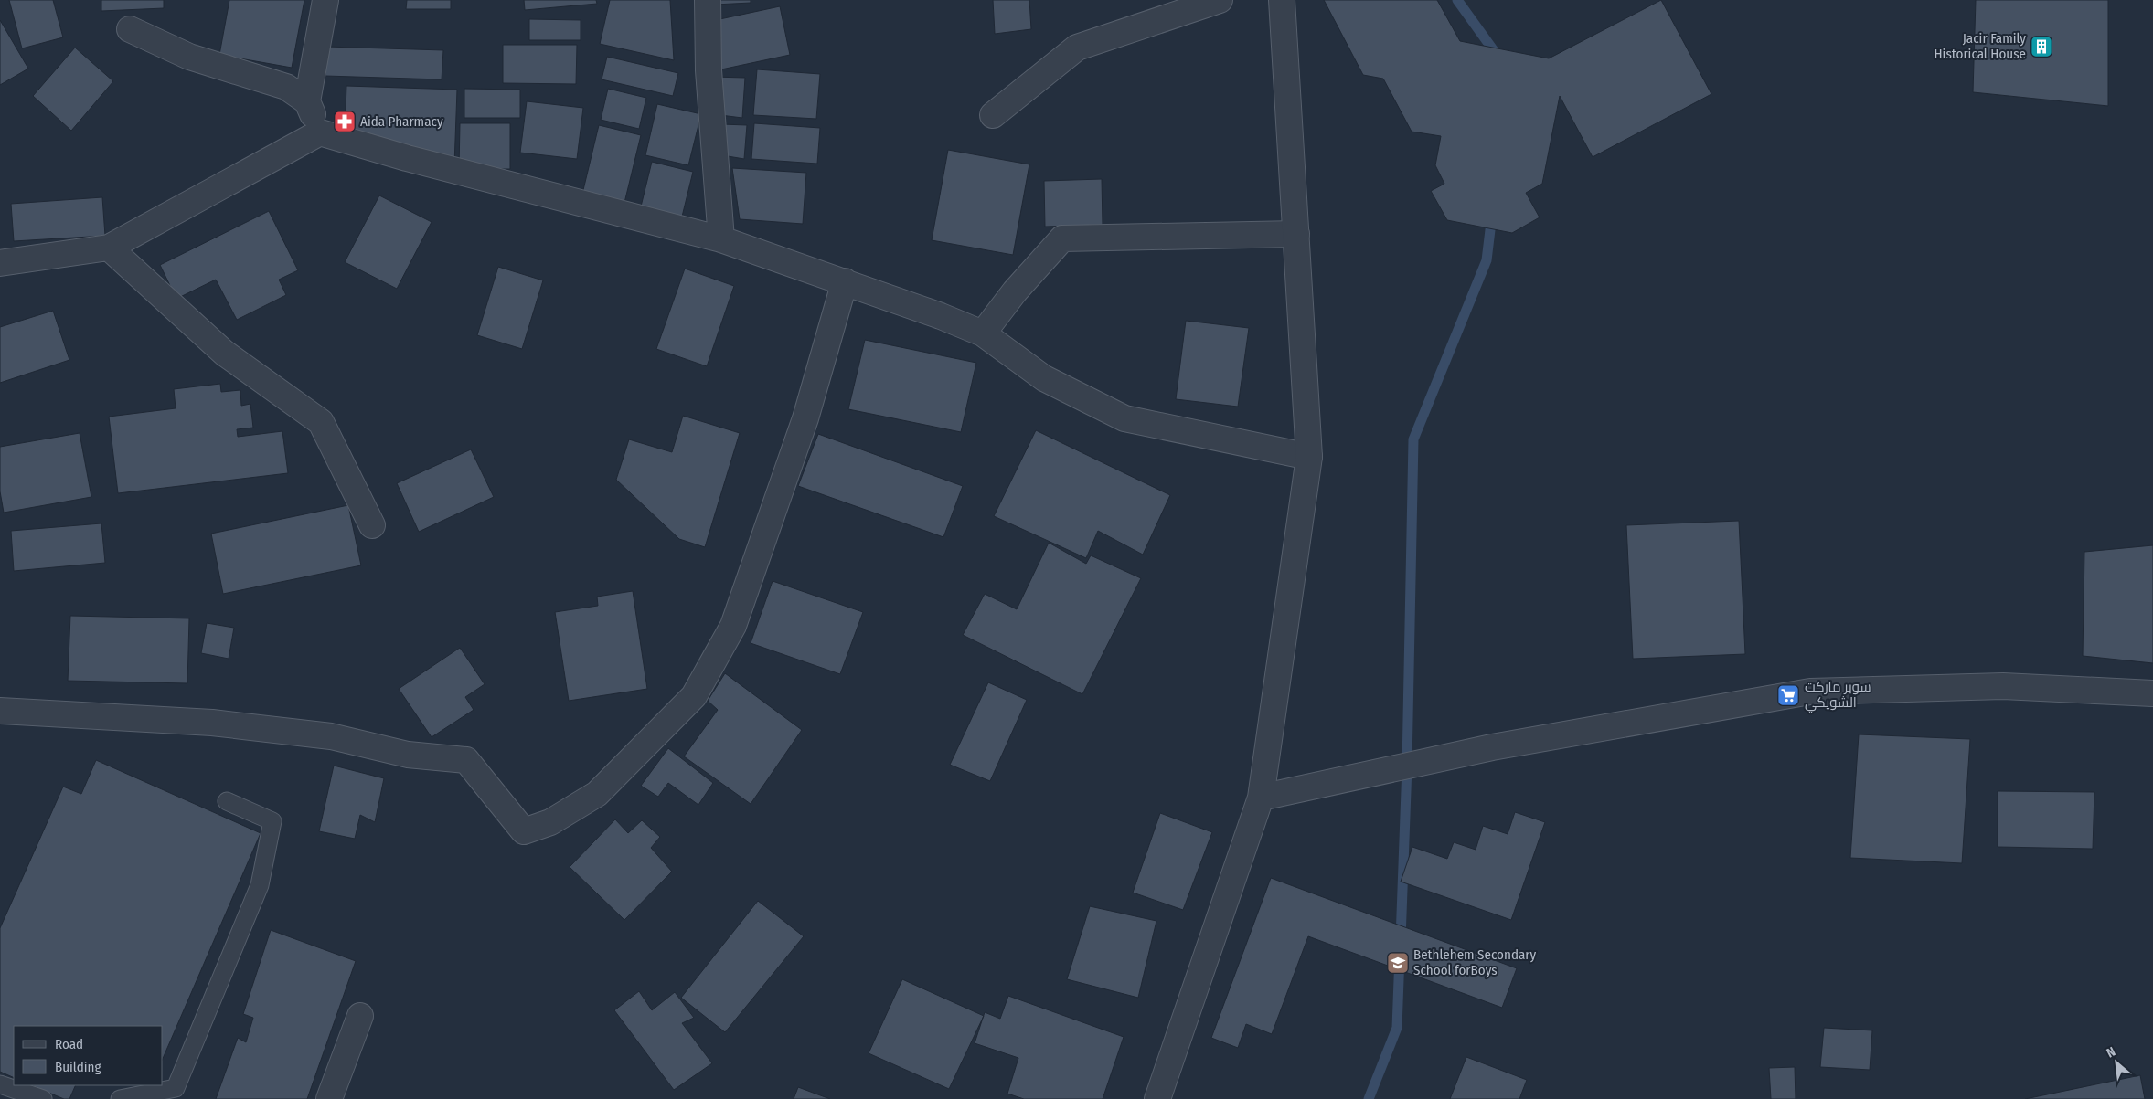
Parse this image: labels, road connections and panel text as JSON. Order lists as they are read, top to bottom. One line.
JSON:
{"places":{"building":["Jacir Family Historical House"],"pharmacy":["Aida Pharmacy"],"supermarket":["سوبر ماركت الشويكي"],"school or university":["Bethlehem Secondary School forBoys"]},"legend":["Road","Building"],"north":"top left"}
